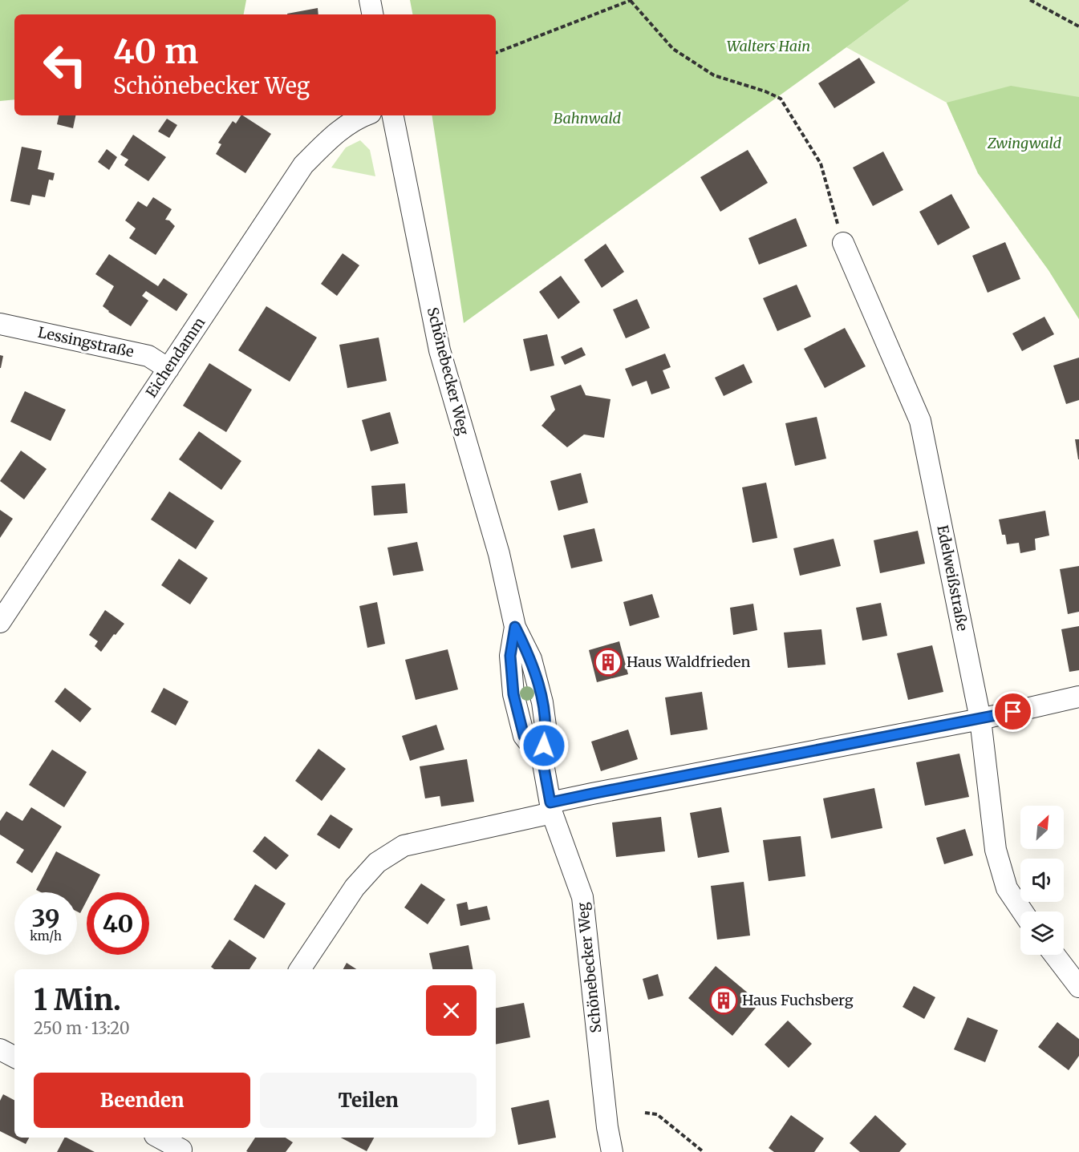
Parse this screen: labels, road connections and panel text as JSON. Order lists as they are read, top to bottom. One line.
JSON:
{"streets":{"street":["Lessingstraße","Eichendamm","Schönebecker Weg","Edelweißstraße"]},"crossings":[["Lessingstraße","Eichendamm"]],"parks":["Walters Hain","Bahnwald","Zwingwald"],"places":{"building":["Haus Waldfrieden","Haus Fuchsberg"]},"north":"top right","page":{"turn":["40 m","Schönebecker Weg"],"speed":"39 km/h","limit":"40","heading":["1 Min.","250 m · 13:20"],"buttons":["Beenden","Teilen"]}}
